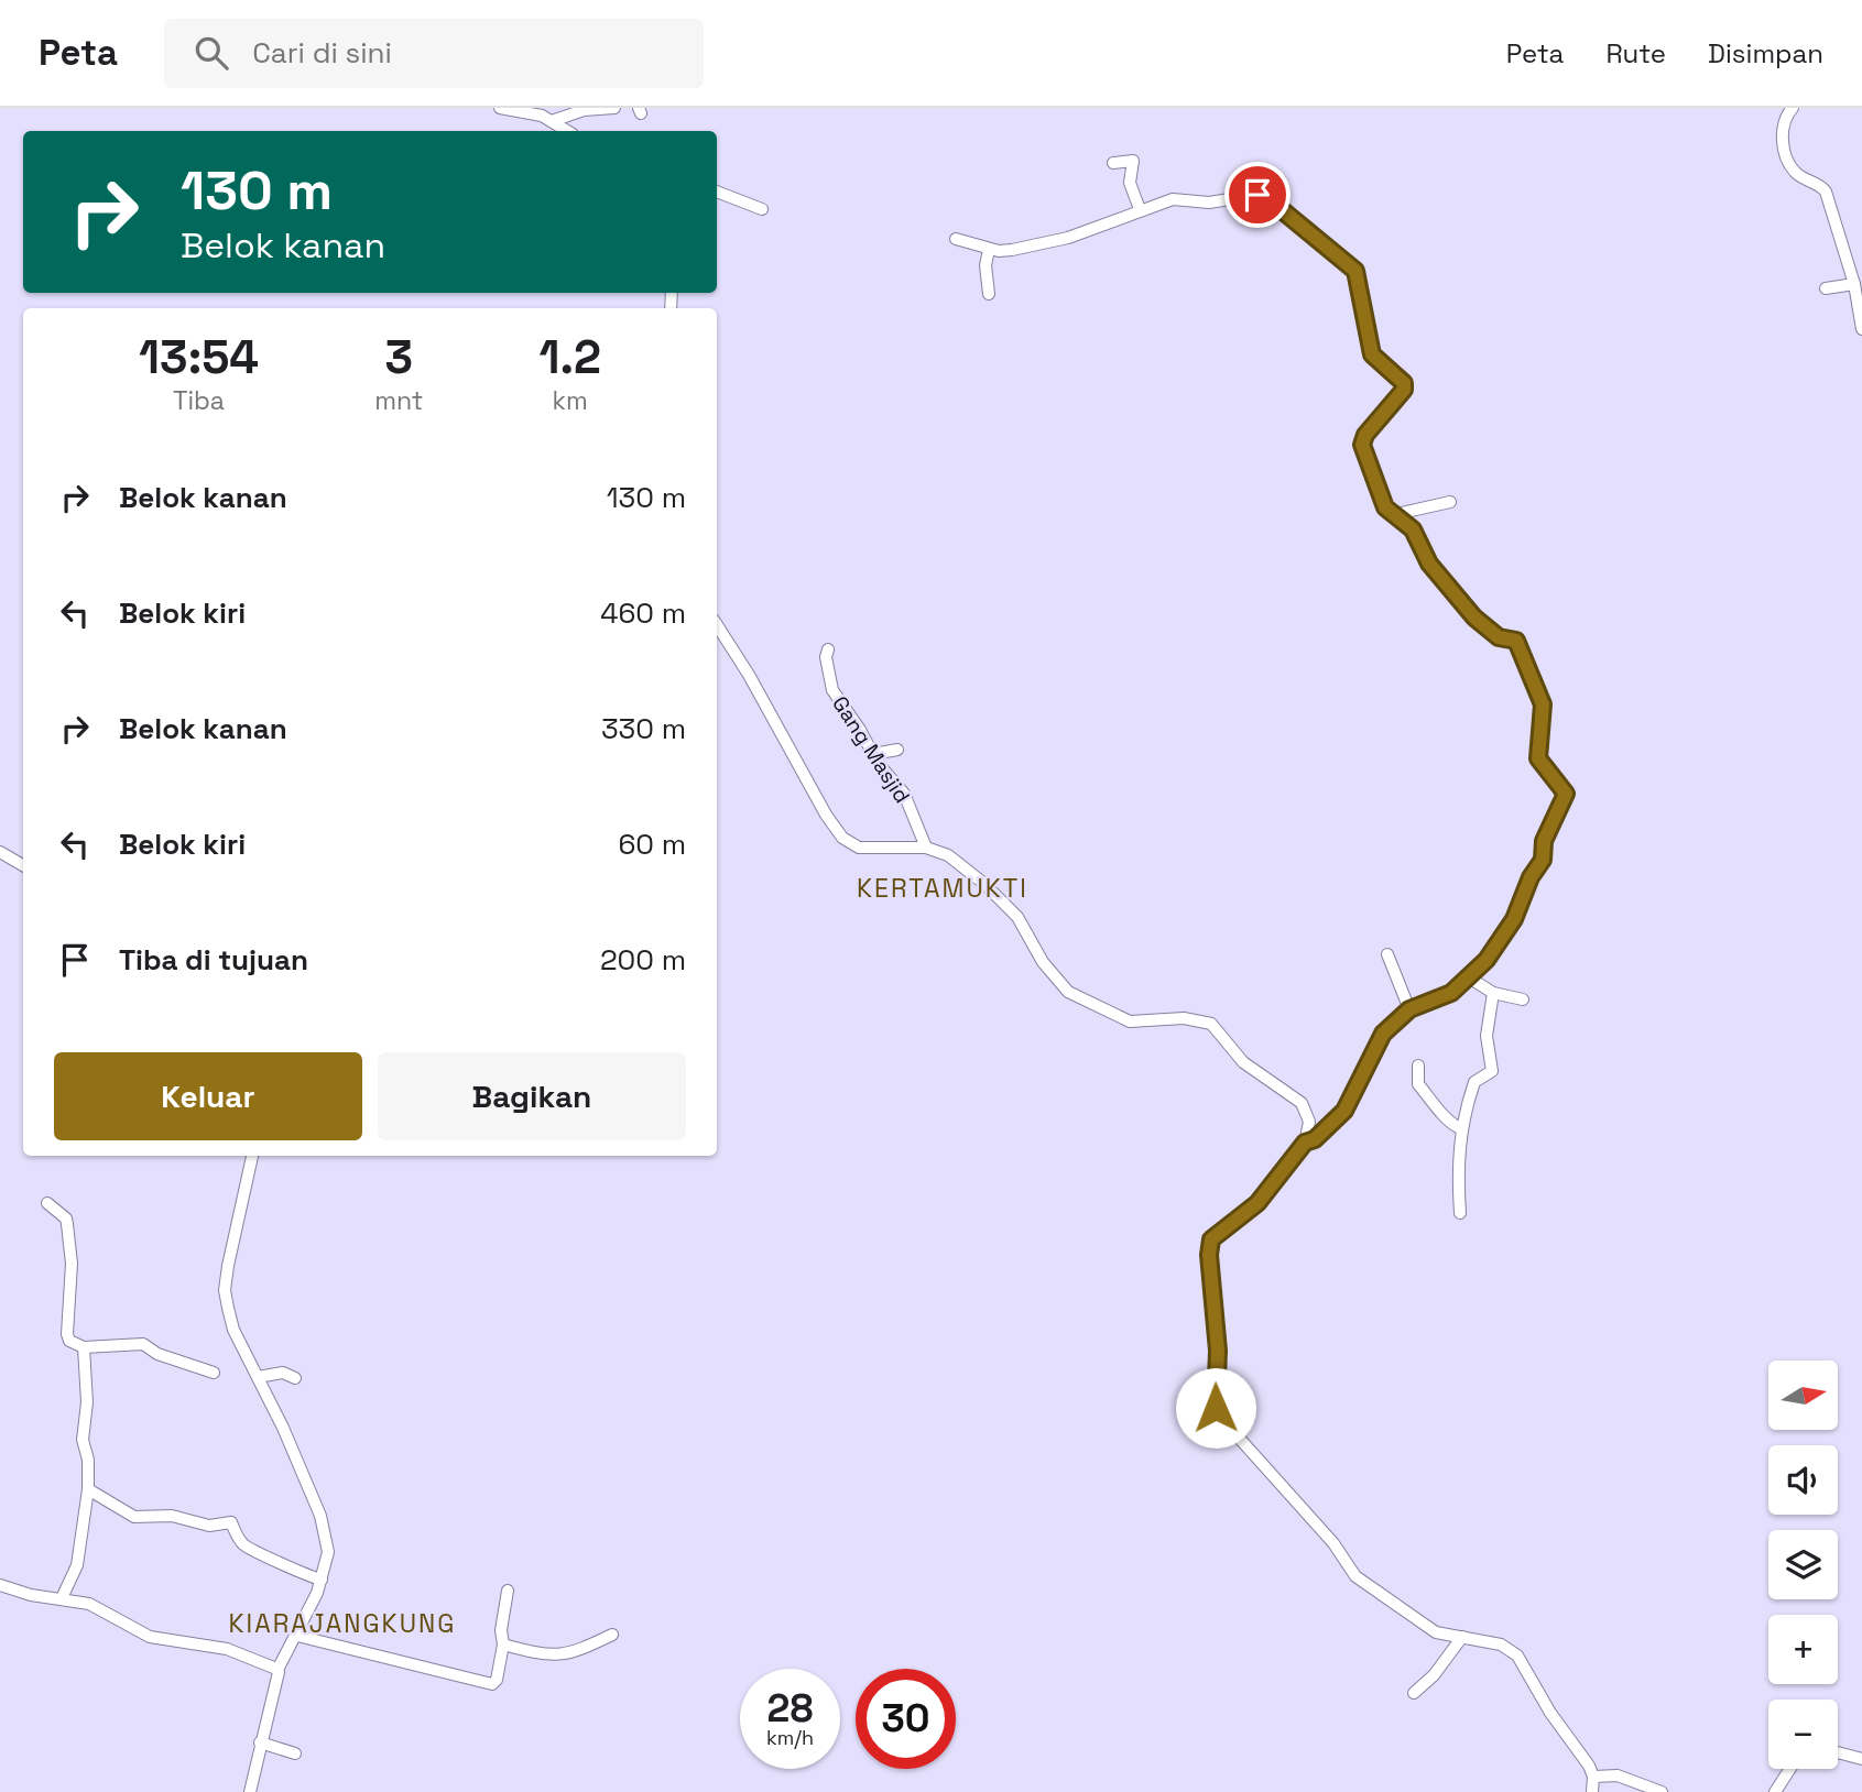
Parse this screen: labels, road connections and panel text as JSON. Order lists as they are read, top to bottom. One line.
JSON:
{"streets":{"street":["Gang Masjid"]},"districts":["KERTAMUKTI","KIARAJANGKUNG"],"north":"right","page":{"header":"Peta","search":"Cari di sini","nav":["Peta","Rute","Disimpan"],"turn":["130 m","Belok kanan"],"eta":["13:54","Tiba","3","mnt","1.2","km"],"list":[{"name":"Belok kanan","value":"130 m"},{"name":"Belok kiri","value":"460 m"},{"name":"Belok kanan","value":"330 m"},{"name":"Belok kiri","value":"60 m"},{"name":"Tiba di tujuan","value":"200 m"}],"buttons":["Keluar","Bagikan"],"map_buttons":["+","−"],"speed":"28 km/h","limit":"30"}}
